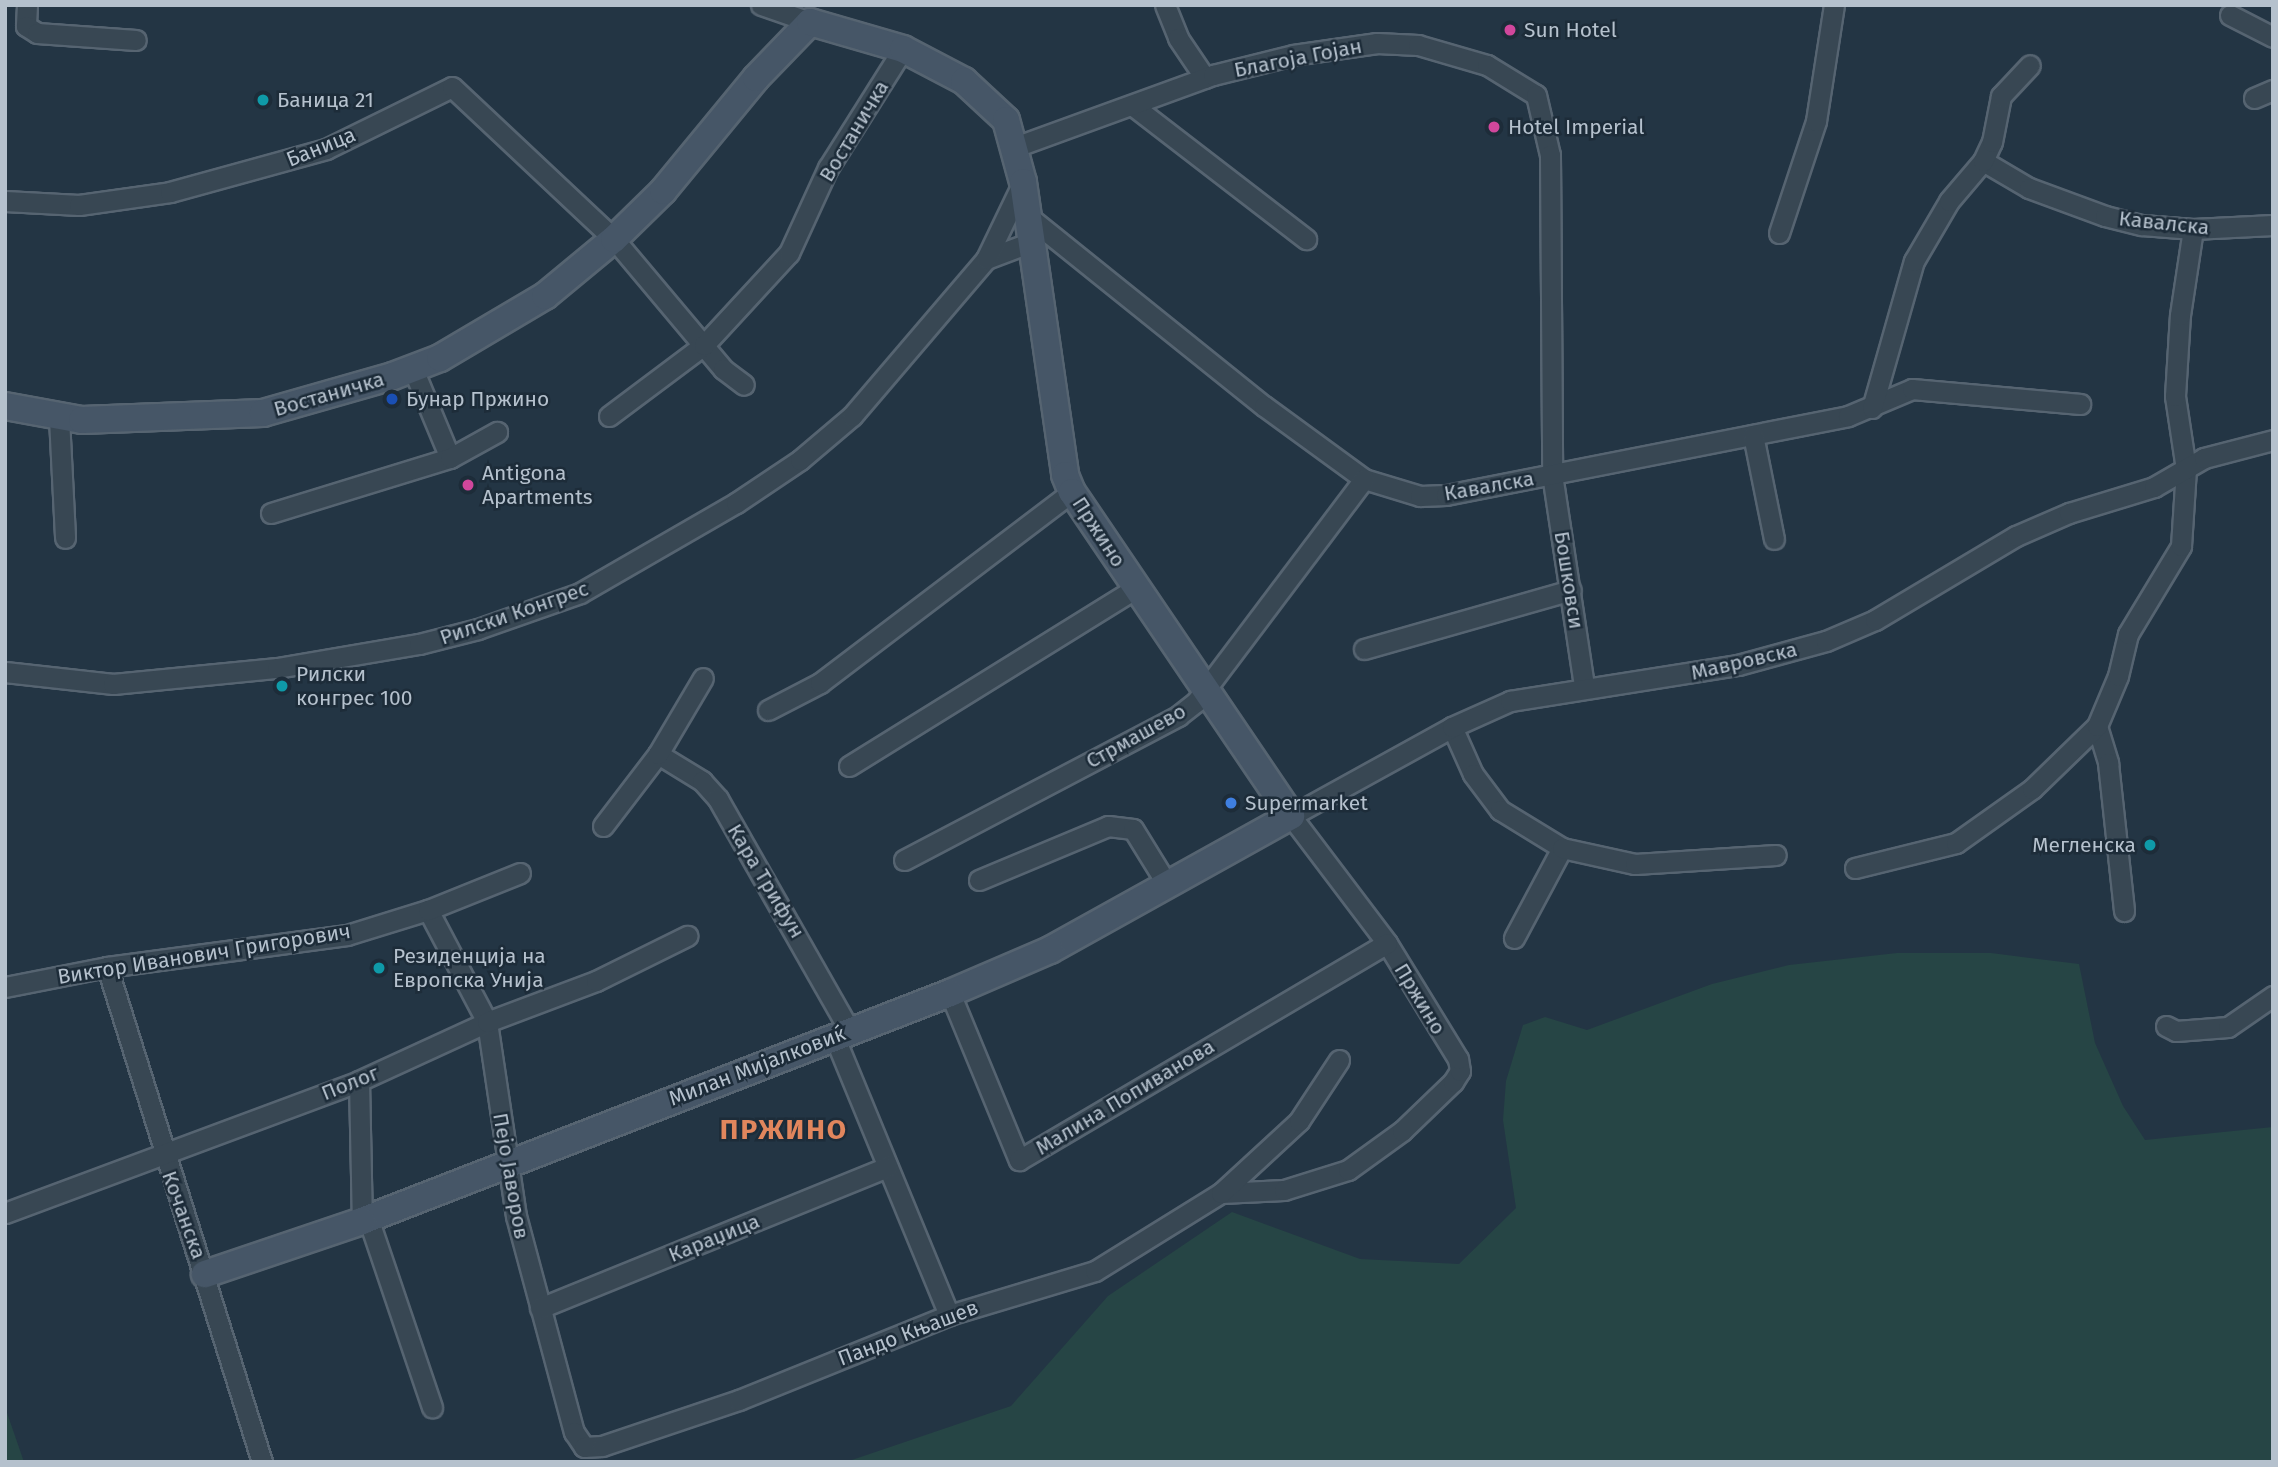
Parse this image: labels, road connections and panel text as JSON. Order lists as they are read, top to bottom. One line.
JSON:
{"streets":{"street":["Благоја Гојан","Востаничка","Баница","Кавалска","Пржино","Бошковси","Рилски Конгрес","Мавровска","Стрмашево","Кара Трифун","Виктор Иванович Григорович","Милан Мијалковиќ","Полог","Малина Попиванова","Пејо Јаворов","Кочанска","Караџица","Пандо Књашев"]},"crossings":[["Благоја Гојан","Кавалска"],["Благоја Гојан","Пржино"],["Благоја Гојан","Бошковси"],["Востаничка","Баница"],["Востаничка","Пржино"],["Кавалска","Пржино"],["Кавалска","Бошковси"],["Кавалска","Стрмашево"],["Пржино","Рилски Конгрес"],["Пржино","Мавровска"],["Пржино","Стрмашево"],["Пржино","Милан Мијалковиќ"],["Пржино","Малина Попиванова"],["Пржино","Пандо Књашев"],["Бошковси","Мавровска"],["Мавровска","Милан Мијалковиќ"],["Кара Трифун","Милан Мијалковиќ"],["Кара Трифун","Караџица"],["Кара Трифун","Пандо Књашев"],["Виктор Иванович Григорович","Пејо Јаворов"],["Виктор Иванович Григорович","Кочанска"],["Милан Мијалковиќ","Малина Попиванова"],["Милан Мијалковиќ","Пејо Јаворов"],["Милан Мијалковиќ","Кочанска"],["Полог","Пејо Јаворов"],["Полог","Кочанска"],["Пејо Јаворов","Караџица"],["Пејо Јаворов","Пандо Књашев"]],"districts":["ПРЖИНО"],"places":["Sun Hotel","Баница 21","Hotel Imperial","Бунар Пржино","Antigona Apartments","Рилски конгрес 100","Supermarket","Мегленска","Резиденција на Европска Унија"]}
